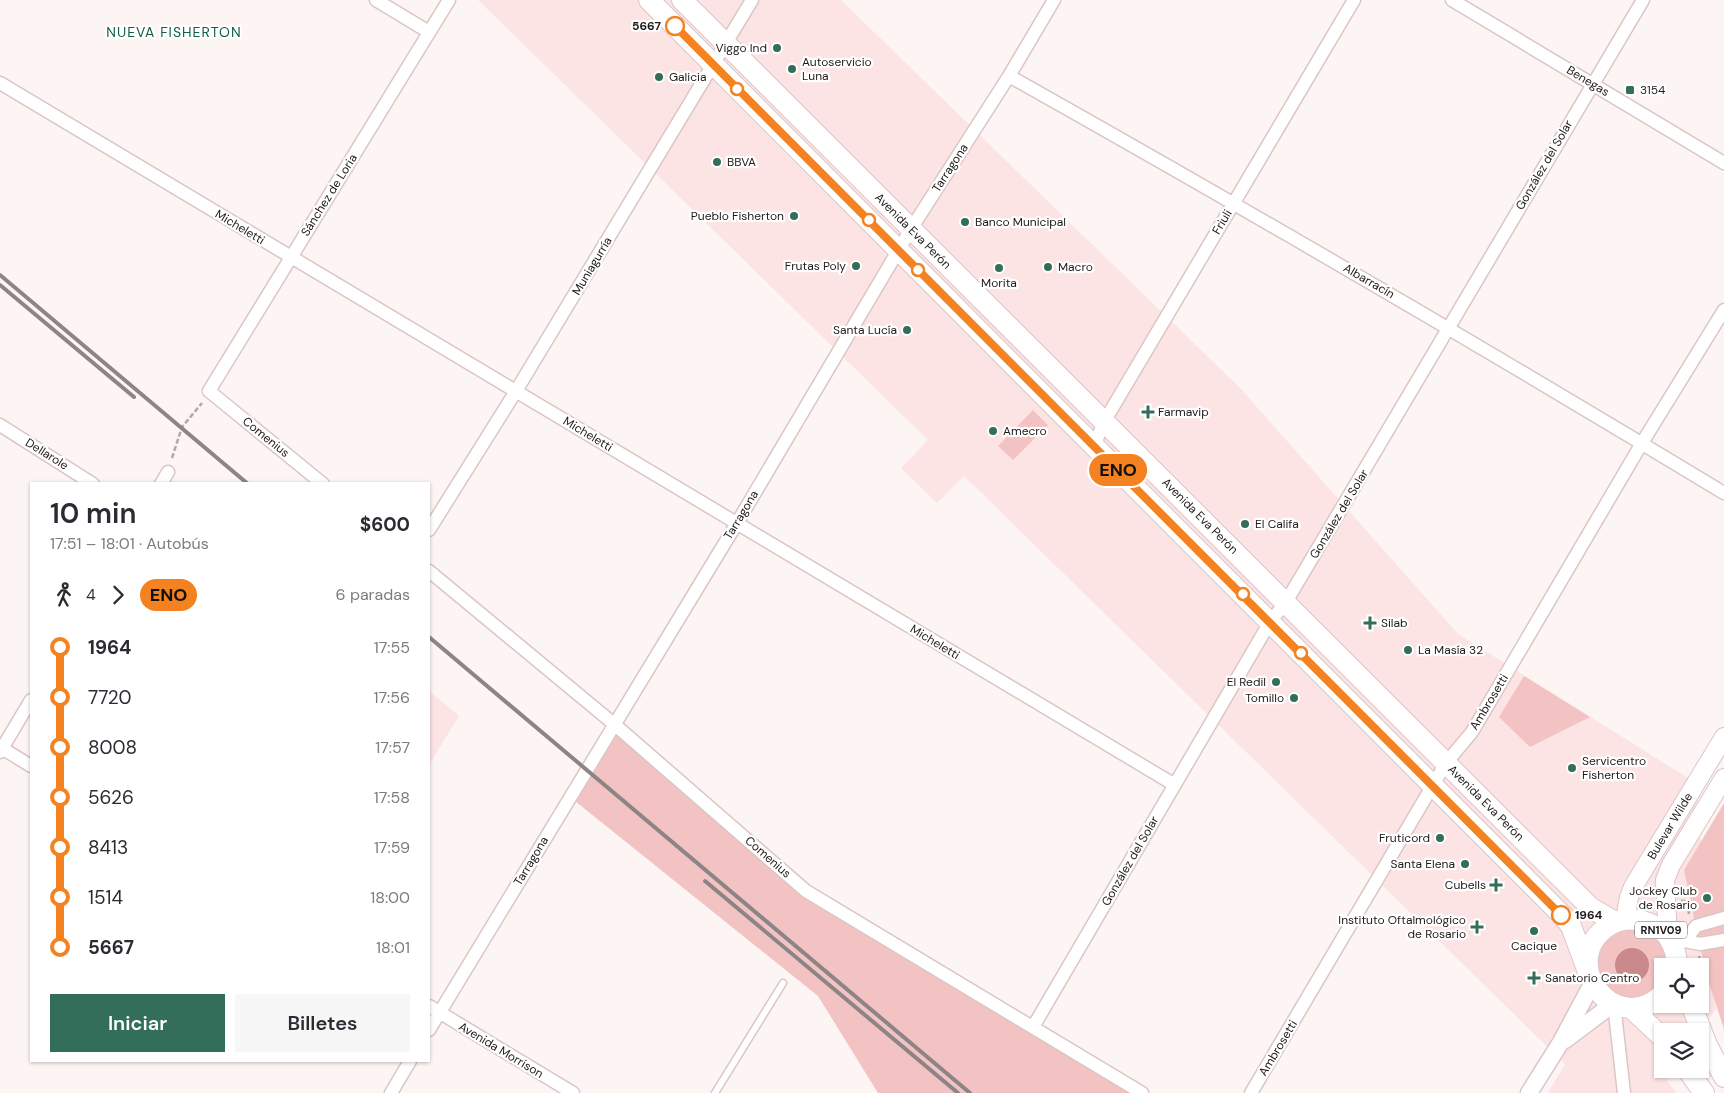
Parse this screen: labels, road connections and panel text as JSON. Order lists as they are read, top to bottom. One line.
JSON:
{"streets":{"main road":["Avenida Eva Perón","Bulevar Wilde","RN1V09"],"street":["Benegas","González del Solar","Tarragona","Sánchez de Loria","Friuli","Micheletti","Muniagurría","Albarracín","Comenius","Dellarole","Ambrosetti","Avenida Morrison"]},"crossings":[["Benegas","González del Solar"],["González del Solar","Micheletti"],["González del Solar","Avenida Eva Perón"],["González del Solar","Albarracín"],["González del Solar","Comenius"],["Tarragona","Micheletti"],["Tarragona","Avenida Eva Perón"],["Tarragona","Albarracín"],["Tarragona","Comenius"],["Tarragona","Avenida Morrison"],["Sánchez de Loria","Micheletti"],["Sánchez de Loria","Comenius"],["Friuli","Avenida Eva Perón"],["Friuli","Albarracín"],["Micheletti","Muniagurría"],["Avenida Eva Perón","Muniagurría"],["Avenida Eva Perón","Ambrosetti"],["Avenida Eva Perón","Bulevar Wilde"],["Avenida Eva Perón","RN1V09"],["Albarracín","Ambrosetti"],["Bulevar Wilde","RN1V09"]],"districts":["NUEVA FISHERTON"],"places":{"other":["5667","Viggo Ind","Autoservicio Luna","Galicia","BBVA","Pueblo Fisherton","Banco Municipal","Frutas Poly","Macro","Morita","Santa Lucía","Amecro","El Califa","La Masía 32","El Redil","Tomillo","Servicentro Fisherton","Fruticord","Santa Elena","Jockey Club de Rosario","1964","Cacique"],"transit":["3154"],"health":["Farmavip","Silab","Cubells","Instituto Oftalmológico de Rosario","Sanatorio Centro"]},"lines":["bus line ENO"],"page":{"on_map":"ENO","heading":["10 min","17:51 – 18:01 · Autobús","$600"],"legs":["4","ENO","6 paradas"],"list":[{"name":"1964","value":"17:55"},{"name":"7720","value":"17:56"},{"name":"8008","value":"17:57"},{"name":"5626","value":"17:58"},{"name":"8413","value":"17:59"},{"name":"1514","value":"18:00"},{"name":"5667","value":"18:01"}],"buttons":["Iniciar","Billetes"]}}
